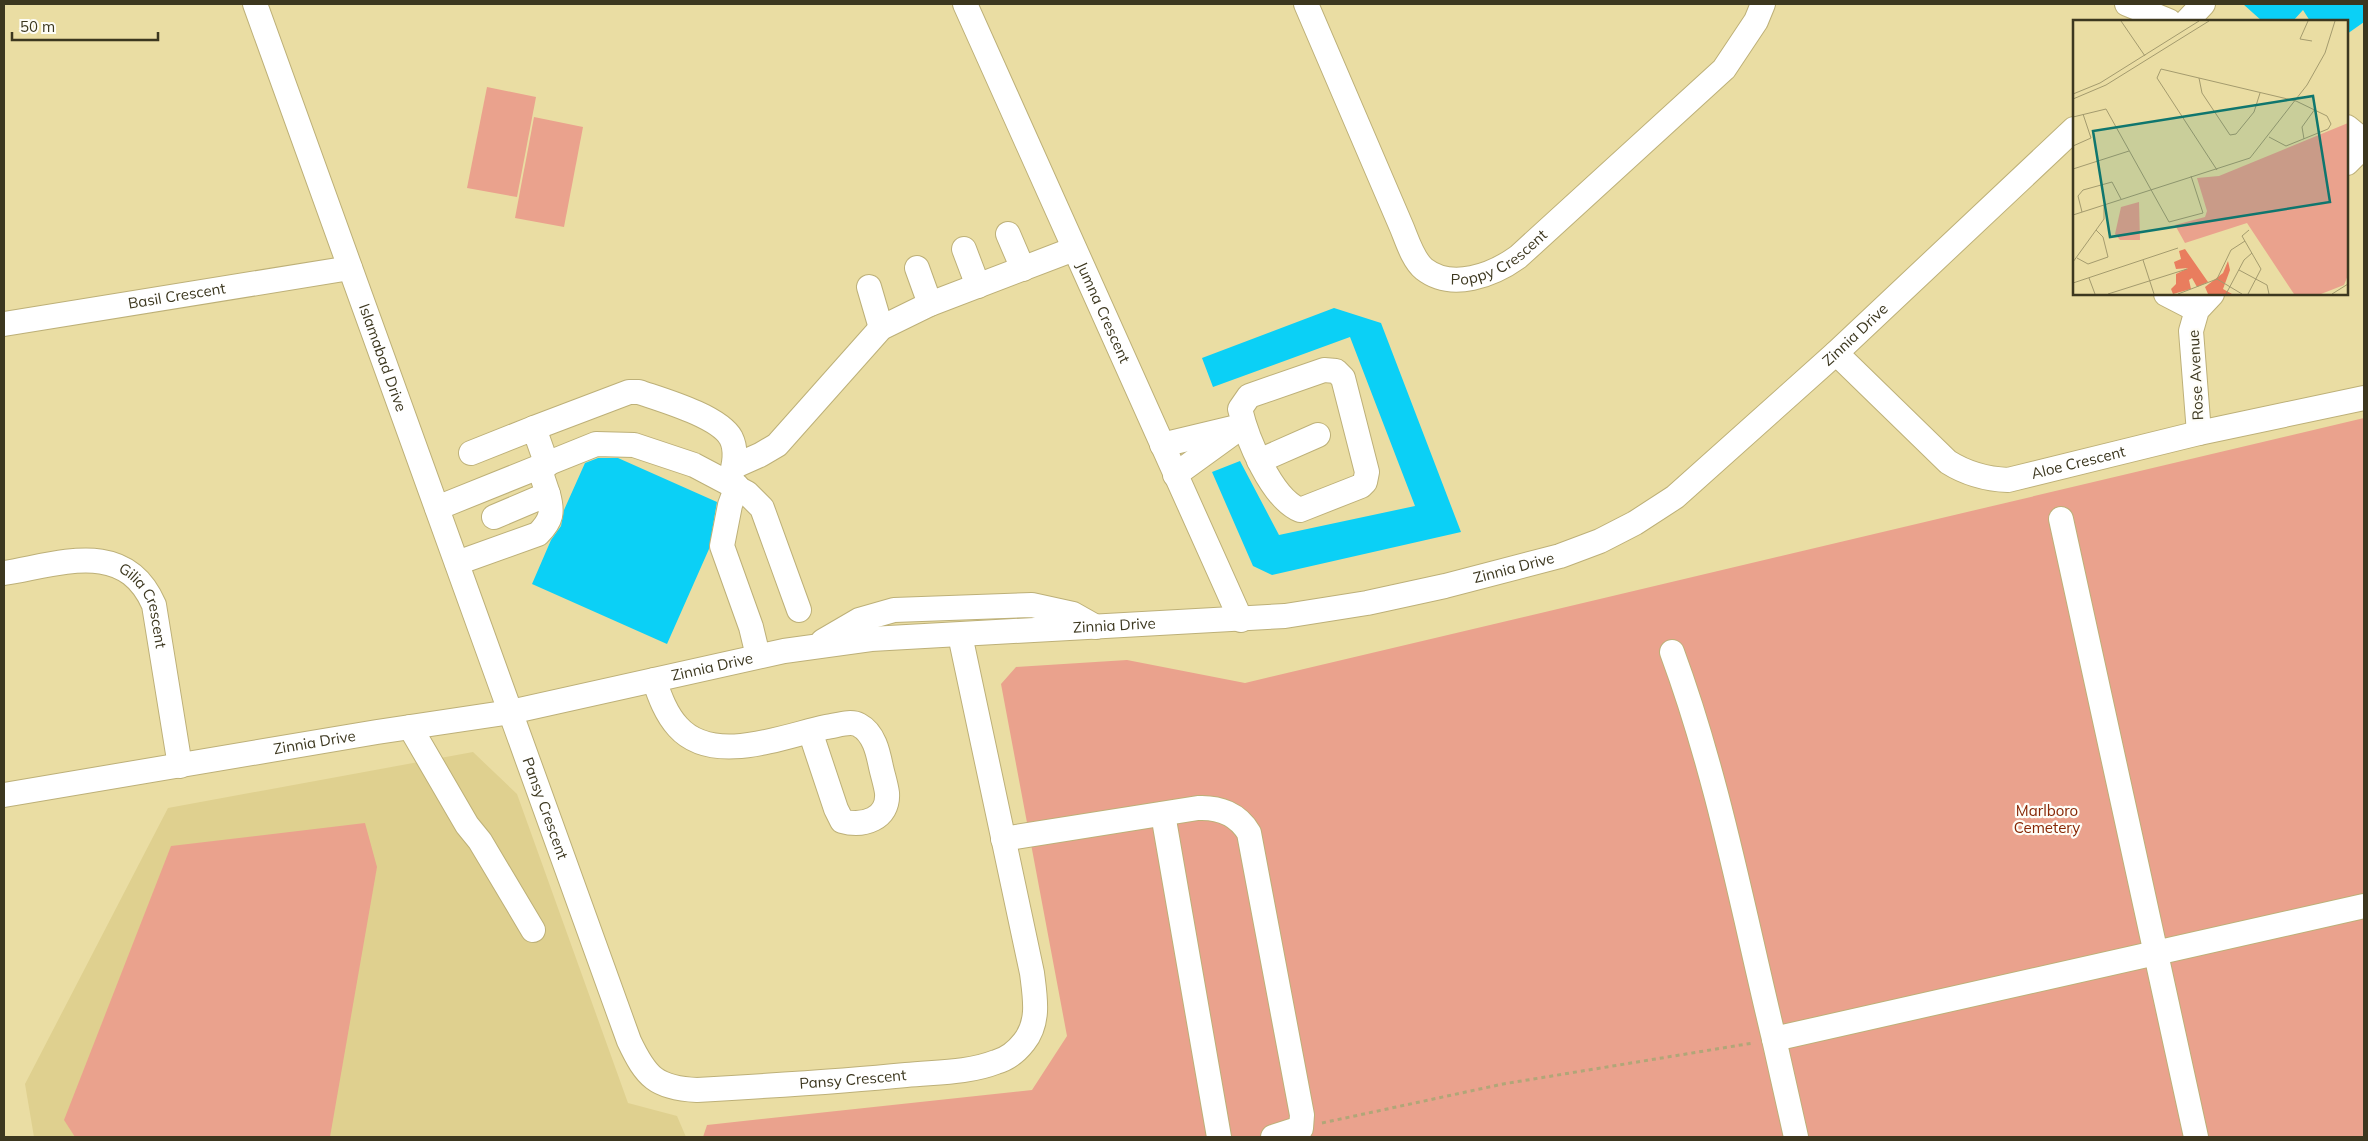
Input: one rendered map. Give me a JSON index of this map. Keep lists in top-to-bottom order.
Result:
{
  "streets": {
    "street": [
      "Poppy Crescent",
      "Basil Crescent",
      "Jumna Crescent",
      "Zinnia Drive",
      "Islamabad Drive",
      "Rose Avenue",
      "Aloe Crescent",
      "Gilia Crescent",
      "Pansy Crescent"
    ]
  },
  "crossings": [
    ["Basil Crescent", "Islamabad Drive"],
    ["Jumna Crescent", "Zinnia Drive"],
    ["Zinnia Drive", "Islamabad Drive"],
    ["Zinnia Drive", "Aloe Crescent"],
    ["Zinnia Drive", "Gilia Crescent"],
    ["Zinnia Drive", "Pansy Crescent"],
    ["Islamabad Drive", "Pansy Crescent"],
    ["Rose Avenue", "Aloe Crescent"]
  ],
  "parks": ["Marlboro Cemetery"],
  "scale_bar": "50 m"
}
